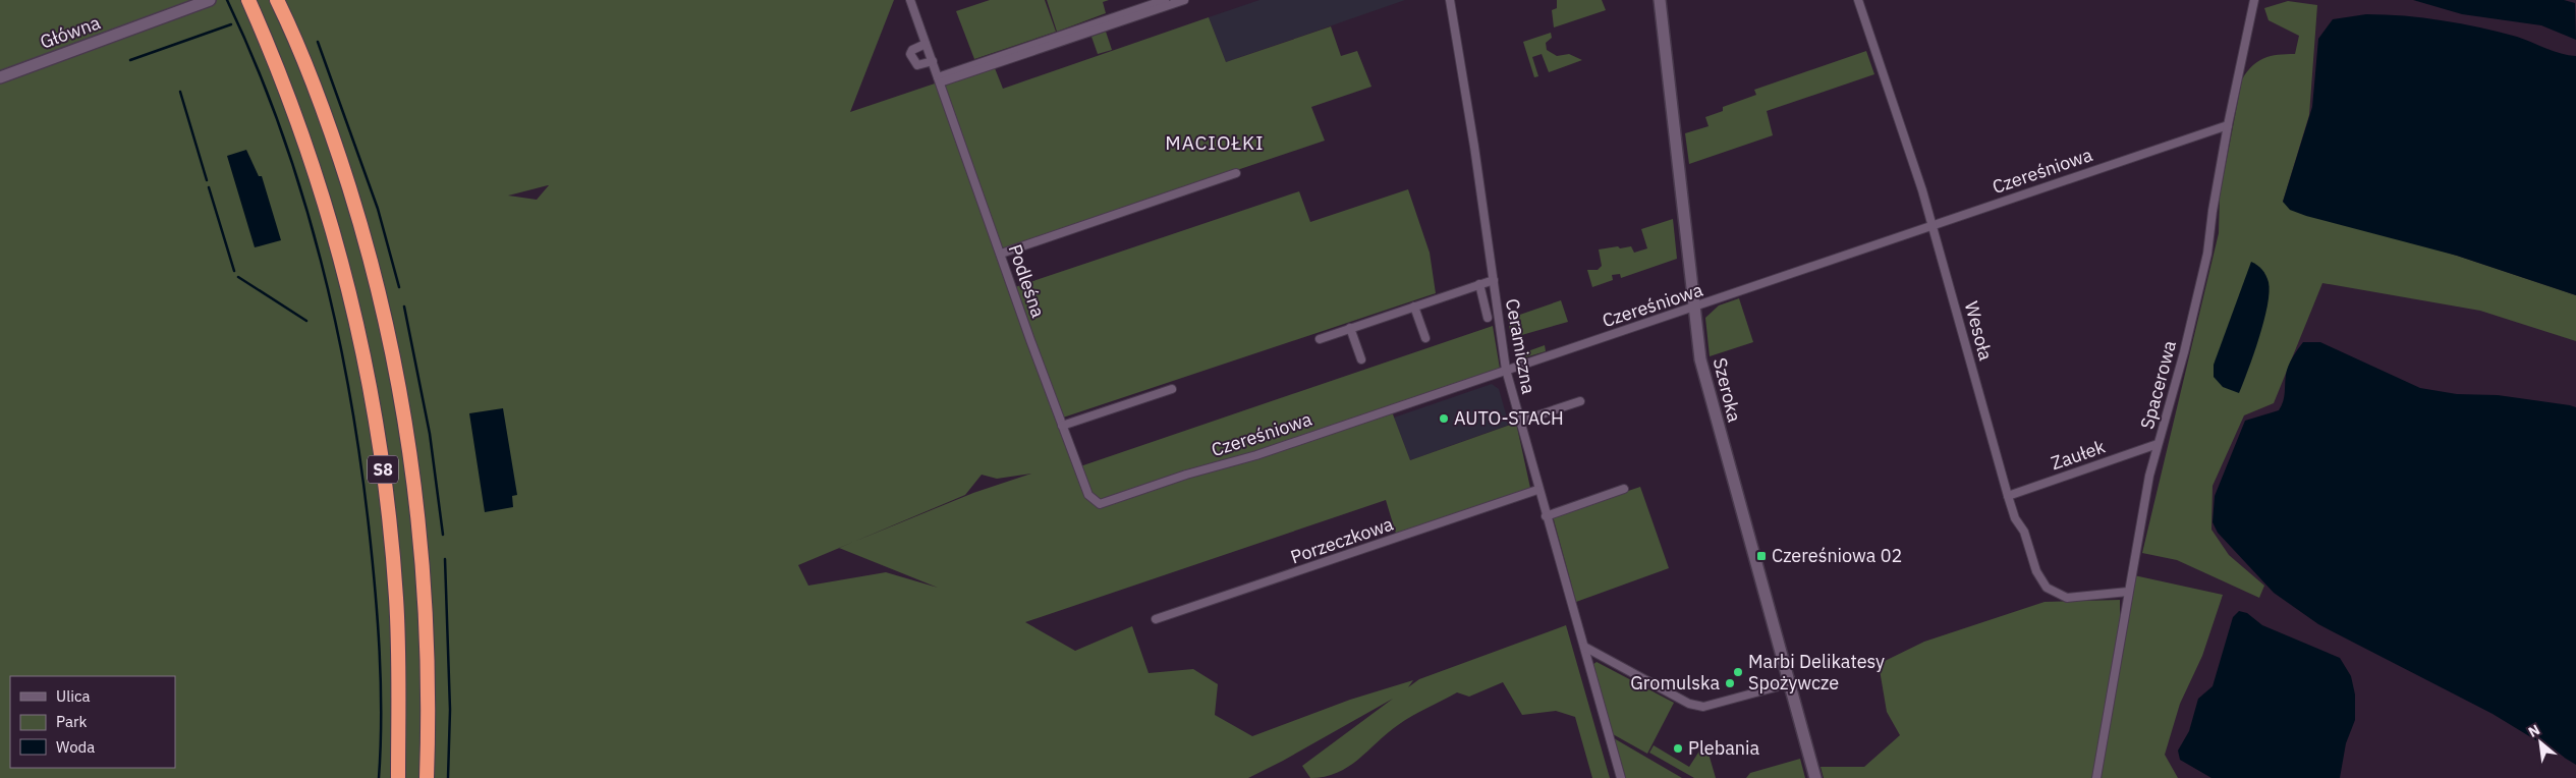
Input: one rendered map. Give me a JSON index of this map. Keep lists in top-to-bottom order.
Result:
{
  "streets": {
    "highway": ["S8"],
    "street": [
      "Główna",
      "Czereśniowa",
      "Podleśna",
      "Wesoła",
      "Ceramiczna",
      "Spacerowa",
      "Szeroka",
      "Zaułek",
      "Porzeczkowa"
    ]
  },
  "crossings": [
    ["Czereśniowa", "Podleśna"],
    ["Czereśniowa", "Wesoła"],
    ["Czereśniowa", "Ceramiczna"],
    ["Czereśniowa", "Spacerowa"],
    ["Czereśniowa", "Szeroka"],
    ["Wesoła", "Spacerowa"],
    ["Wesoła", "Zaułek"],
    ["Ceramiczna", "Porzeczkowa"],
    ["Spacerowa", "Zaułek"]
  ],
  "districts": ["MACIOŁKI"],
  "places": {
    "other": [
      "AUTO-STACH",
      "Marbi Delikatesy Spożywcze",
      "Gromulska",
      "Plebania"
    ],
    "transit": ["Czereśniowa 02"]
  },
  "legend": ["Ulica", "Park", "Woda"],
  "north": "top left"
}
